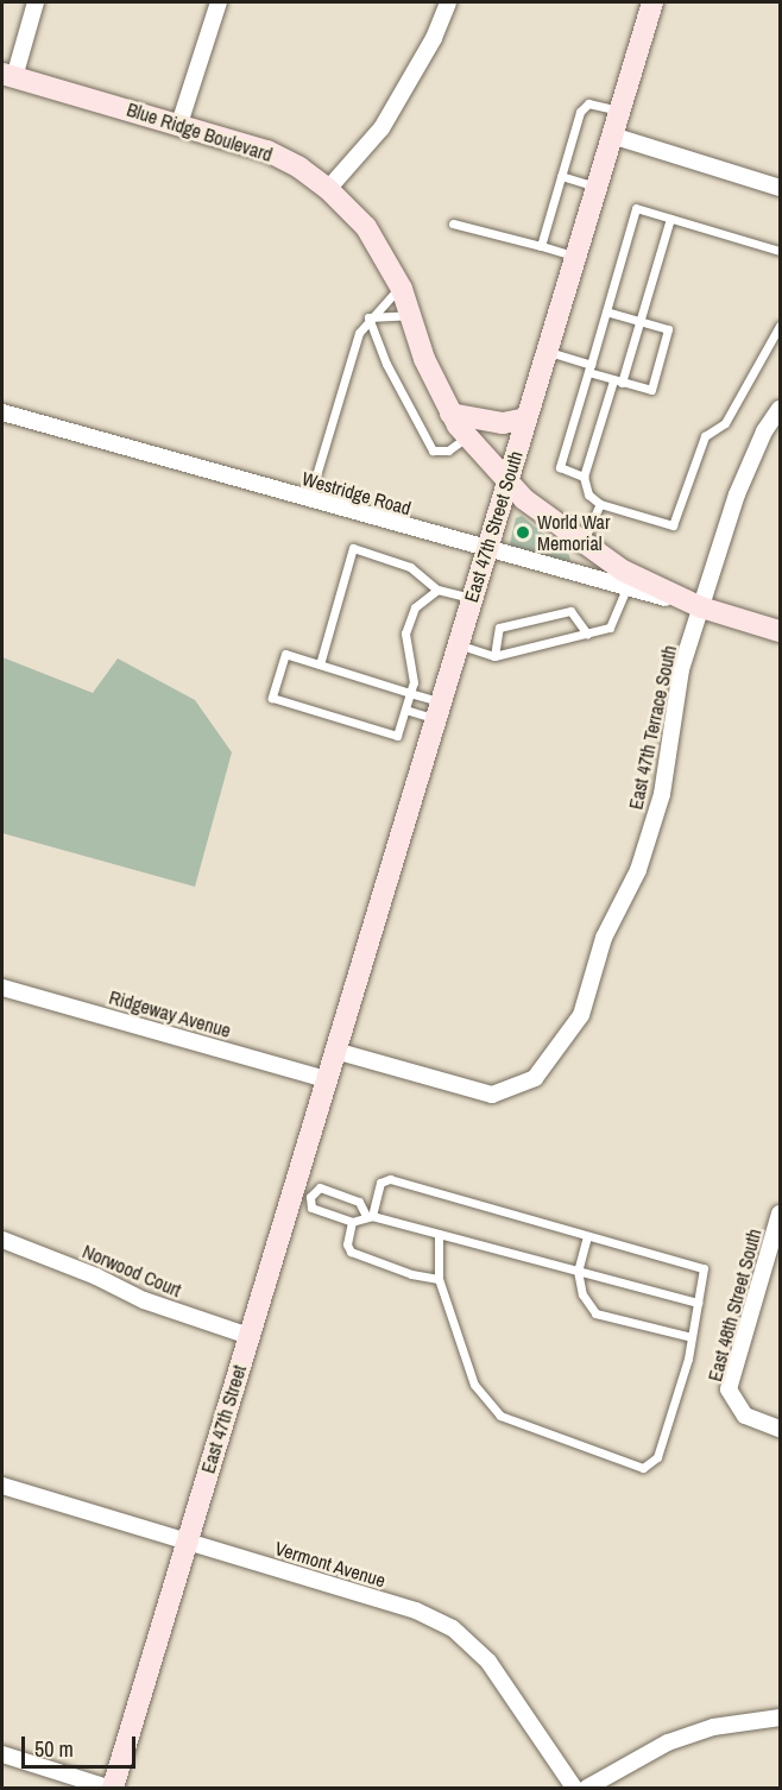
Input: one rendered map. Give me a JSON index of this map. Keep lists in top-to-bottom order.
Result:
{
  "streets": {
    "main road": ["Blue Ridge Boulevard", "East 47th Street South", "East 47th Street"],
    "street": [
      "Westridge Road",
      "East 47th Terrace South",
      "Ridgeway Avenue",
      "Norwood Court",
      "East 48th Street South",
      "Vermont Avenue"
    ]
  },
  "crossings": [
    ["Blue Ridge Boulevard", "Westridge Road"],
    ["Blue Ridge Boulevard", "East 47th Street South"],
    ["Blue Ridge Boulevard", "East 47th Terrace South"],
    ["Westridge Road", "East 47th Street South"],
    ["Westridge Road", "East 47th Terrace South"],
    ["East 47th Street South", "East 47th Terrace South"],
    ["East 47th Street South", "East 47th Street"],
    ["East 47th Terrace South", "East 47th Street"],
    ["Ridgeway Avenue", "East 47th Street"],
    ["Norwood Court", "East 47th Street"],
    ["East 47th Street", "Vermont Avenue"]
  ],
  "places": ["World War Memorial"],
  "scale_bar": "50 m"
}
